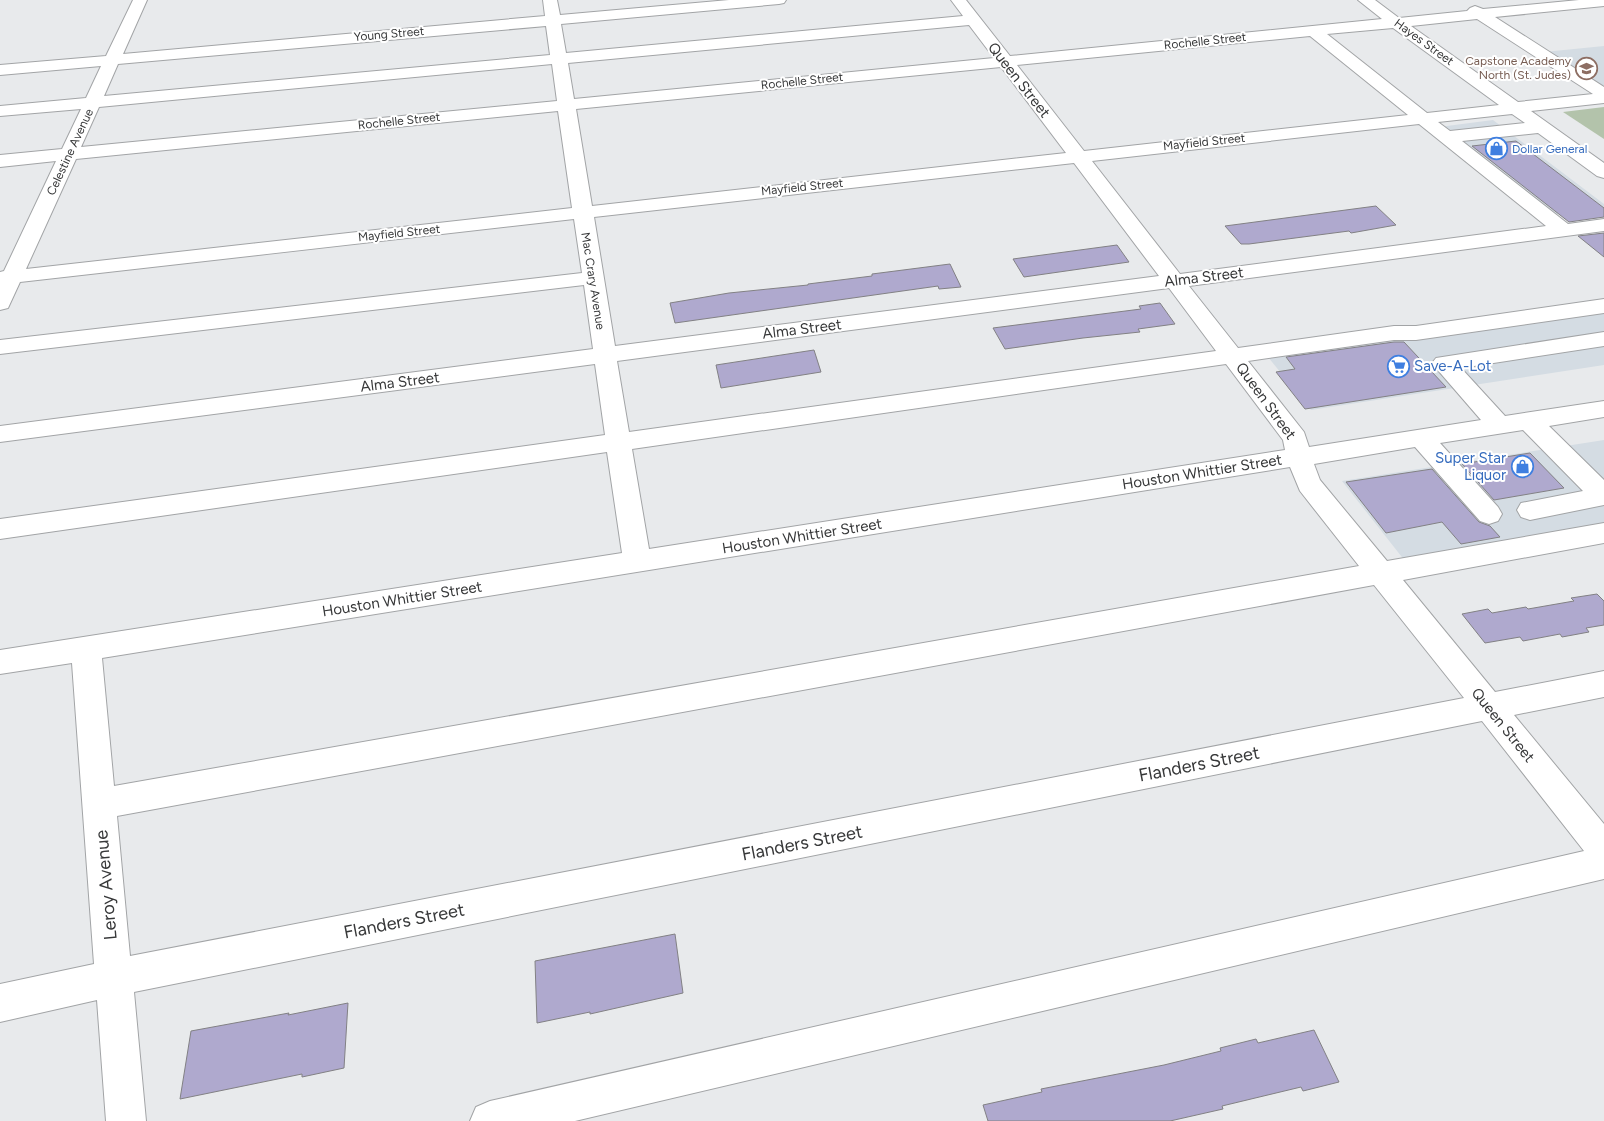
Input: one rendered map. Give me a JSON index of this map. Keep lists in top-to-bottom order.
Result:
{
  "streets": {
    "street": [
      "Young Street",
      "Rochelle Street",
      "Hayes Street",
      "Queen Street",
      "Mayfield Street",
      "Celestine Avenue",
      "Alma Street",
      "Mac Crary Avenue",
      "Houston Whittier Street",
      "Flanders Street",
      "Leroy Avenue"
    ]
  },
  "crossings": [
    ["Young Street", "Celestine Avenue"],
    ["Young Street", "Mac Crary Avenue"],
    ["Rochelle Street", "Hayes Street"],
    ["Rochelle Street", "Queen Street"],
    ["Rochelle Street", "Celestine Avenue"],
    ["Rochelle Street", "Mac Crary Avenue"],
    ["Hayes Street", "Mayfield Street"],
    ["Queen Street", "Mayfield Street"],
    ["Queen Street", "Alma Street"],
    ["Queen Street", "Houston Whittier Street"],
    ["Queen Street", "Flanders Street"],
    ["Mayfield Street", "Celestine Avenue"],
    ["Mayfield Street", "Mac Crary Avenue"],
    ["Alma Street", "Mac Crary Avenue"],
    ["Mac Crary Avenue", "Houston Whittier Street"],
    ["Houston Whittier Street", "Leroy Avenue"],
    ["Flanders Street", "Leroy Avenue"]
  ],
  "places": {
    "school or university": ["Capstone Academy North (St. Judes)"],
    "shop": ["Dollar General", "Super Star Liquor"],
    "supermarket": ["Save-A-Lot"]
  }
}
